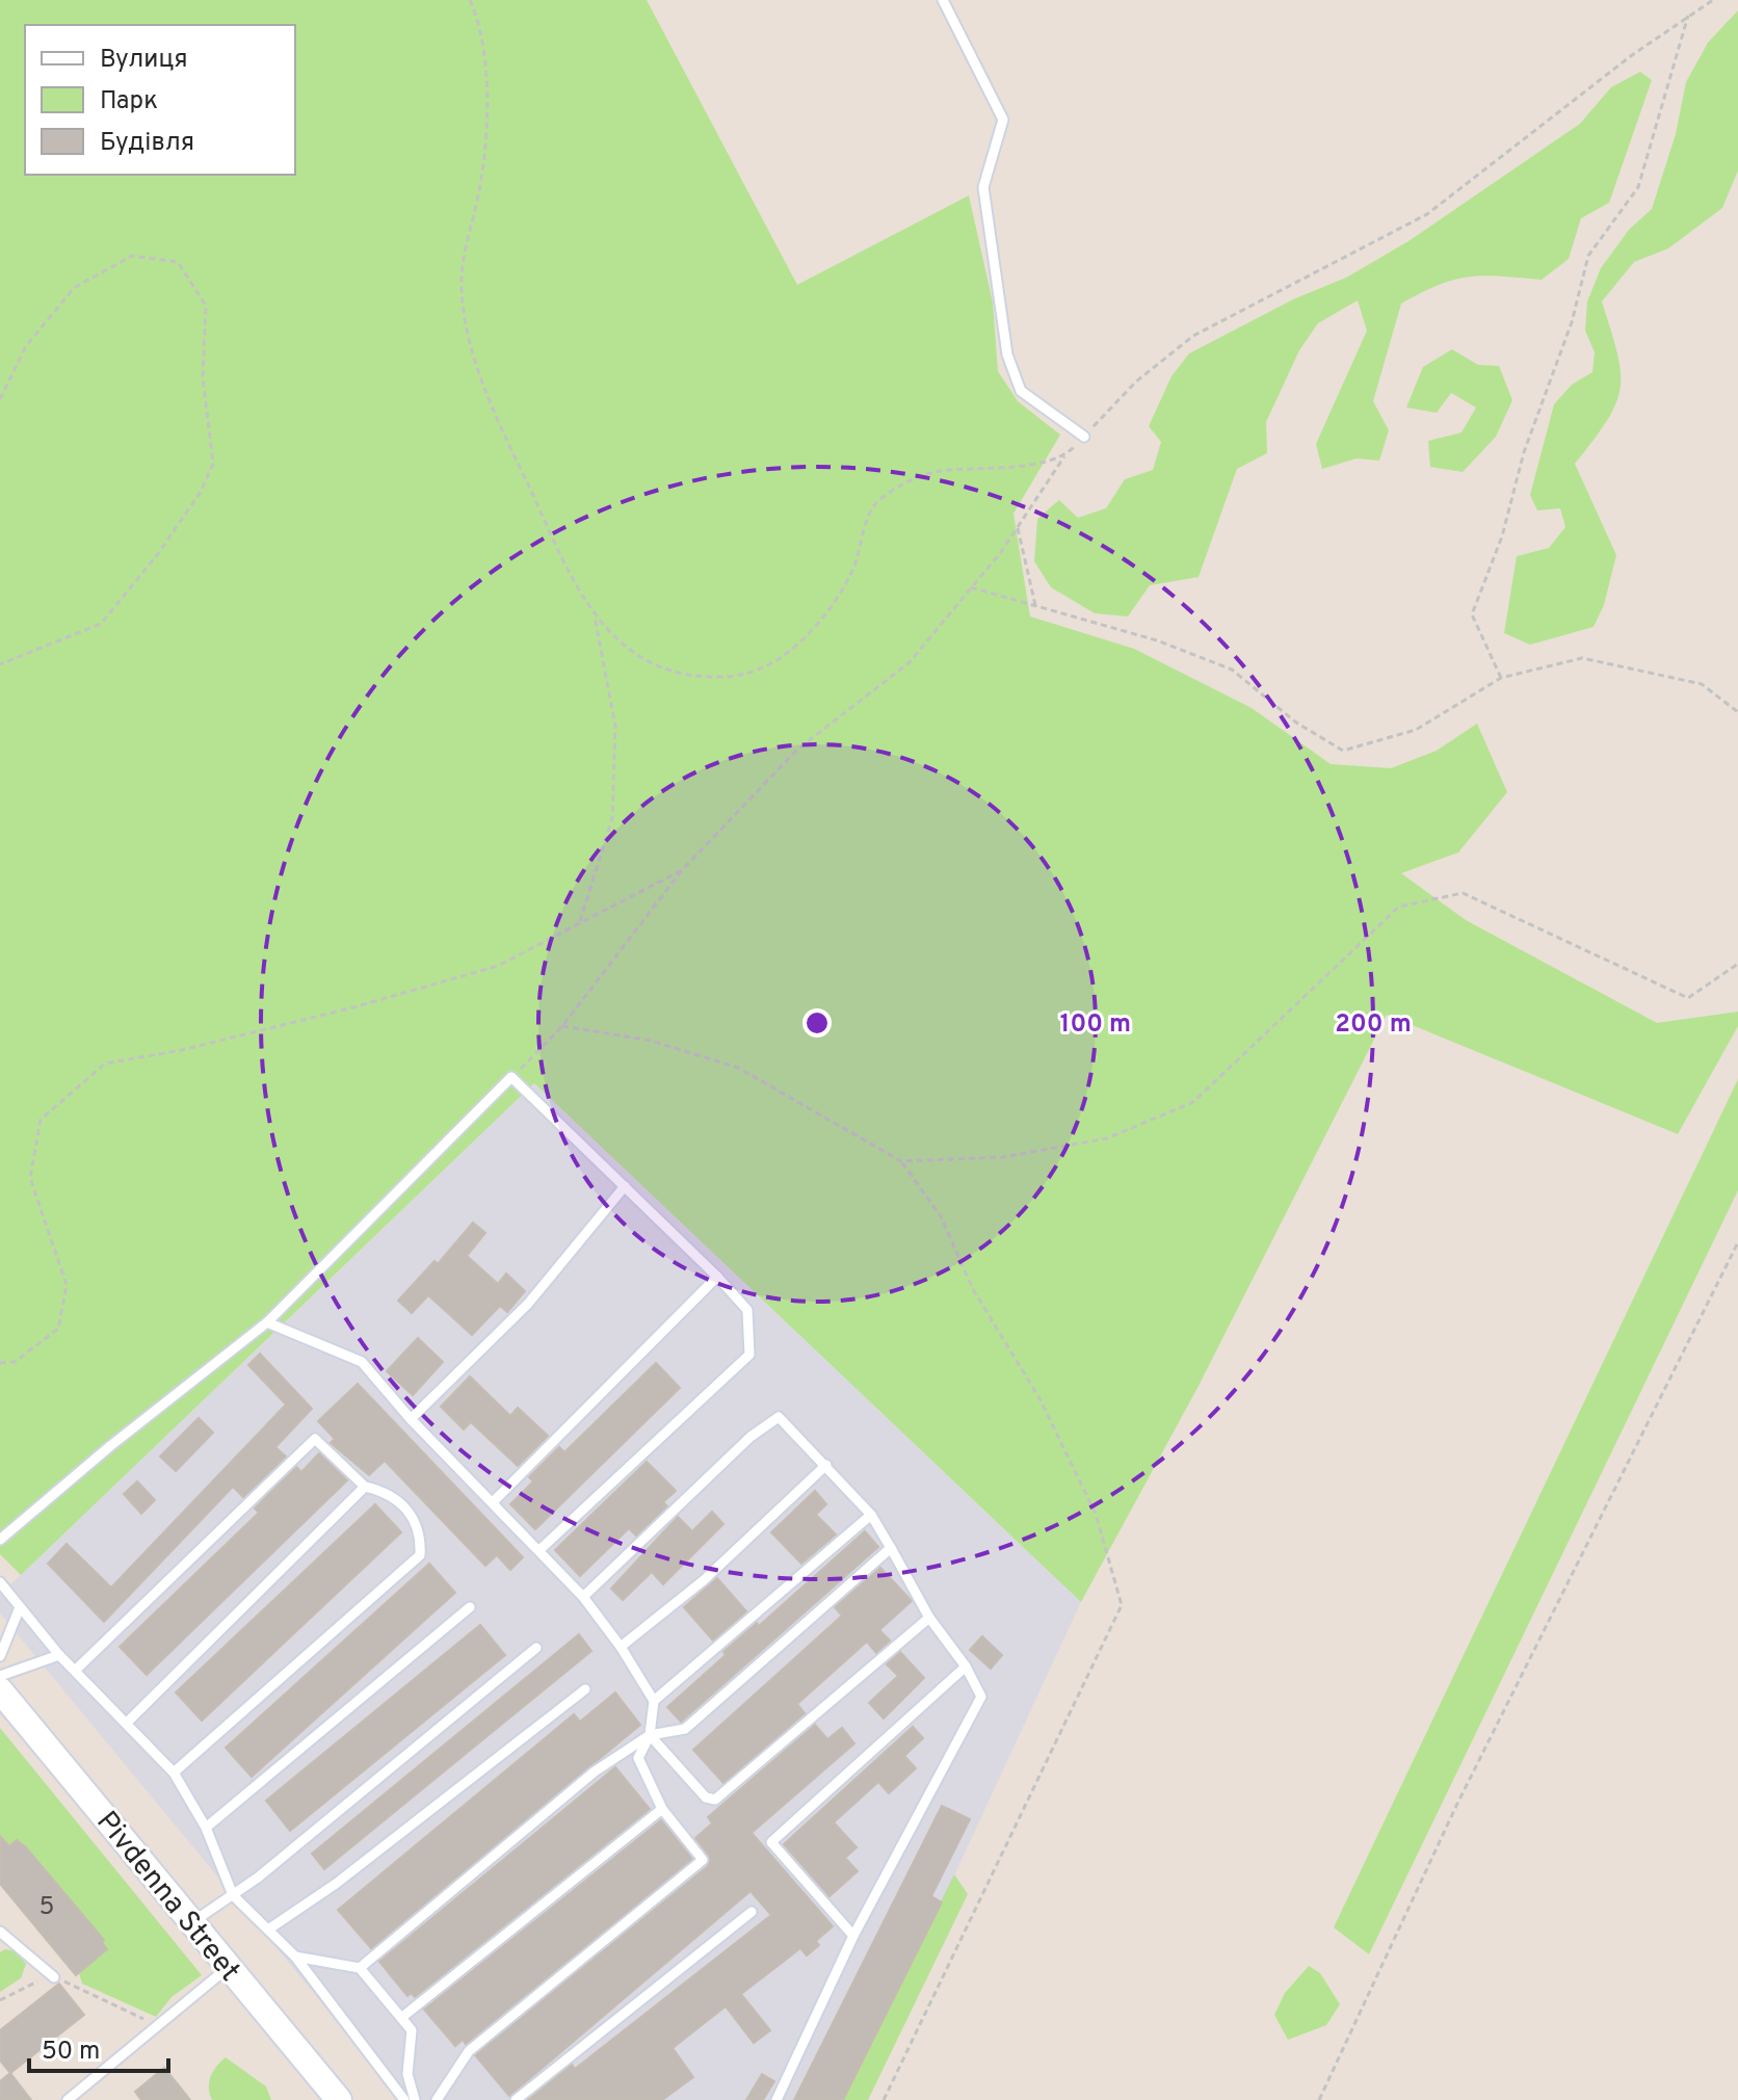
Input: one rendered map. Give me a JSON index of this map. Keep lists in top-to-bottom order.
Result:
{
  "streets": {
    "street": ["Pivdenna Street"]
  },
  "house_numbers": ["5"],
  "legend": ["Вулиця", "Парк", "Будівля"],
  "scale_bar": "50 m",
  "rings": ["100 m", "200 m"]
}
